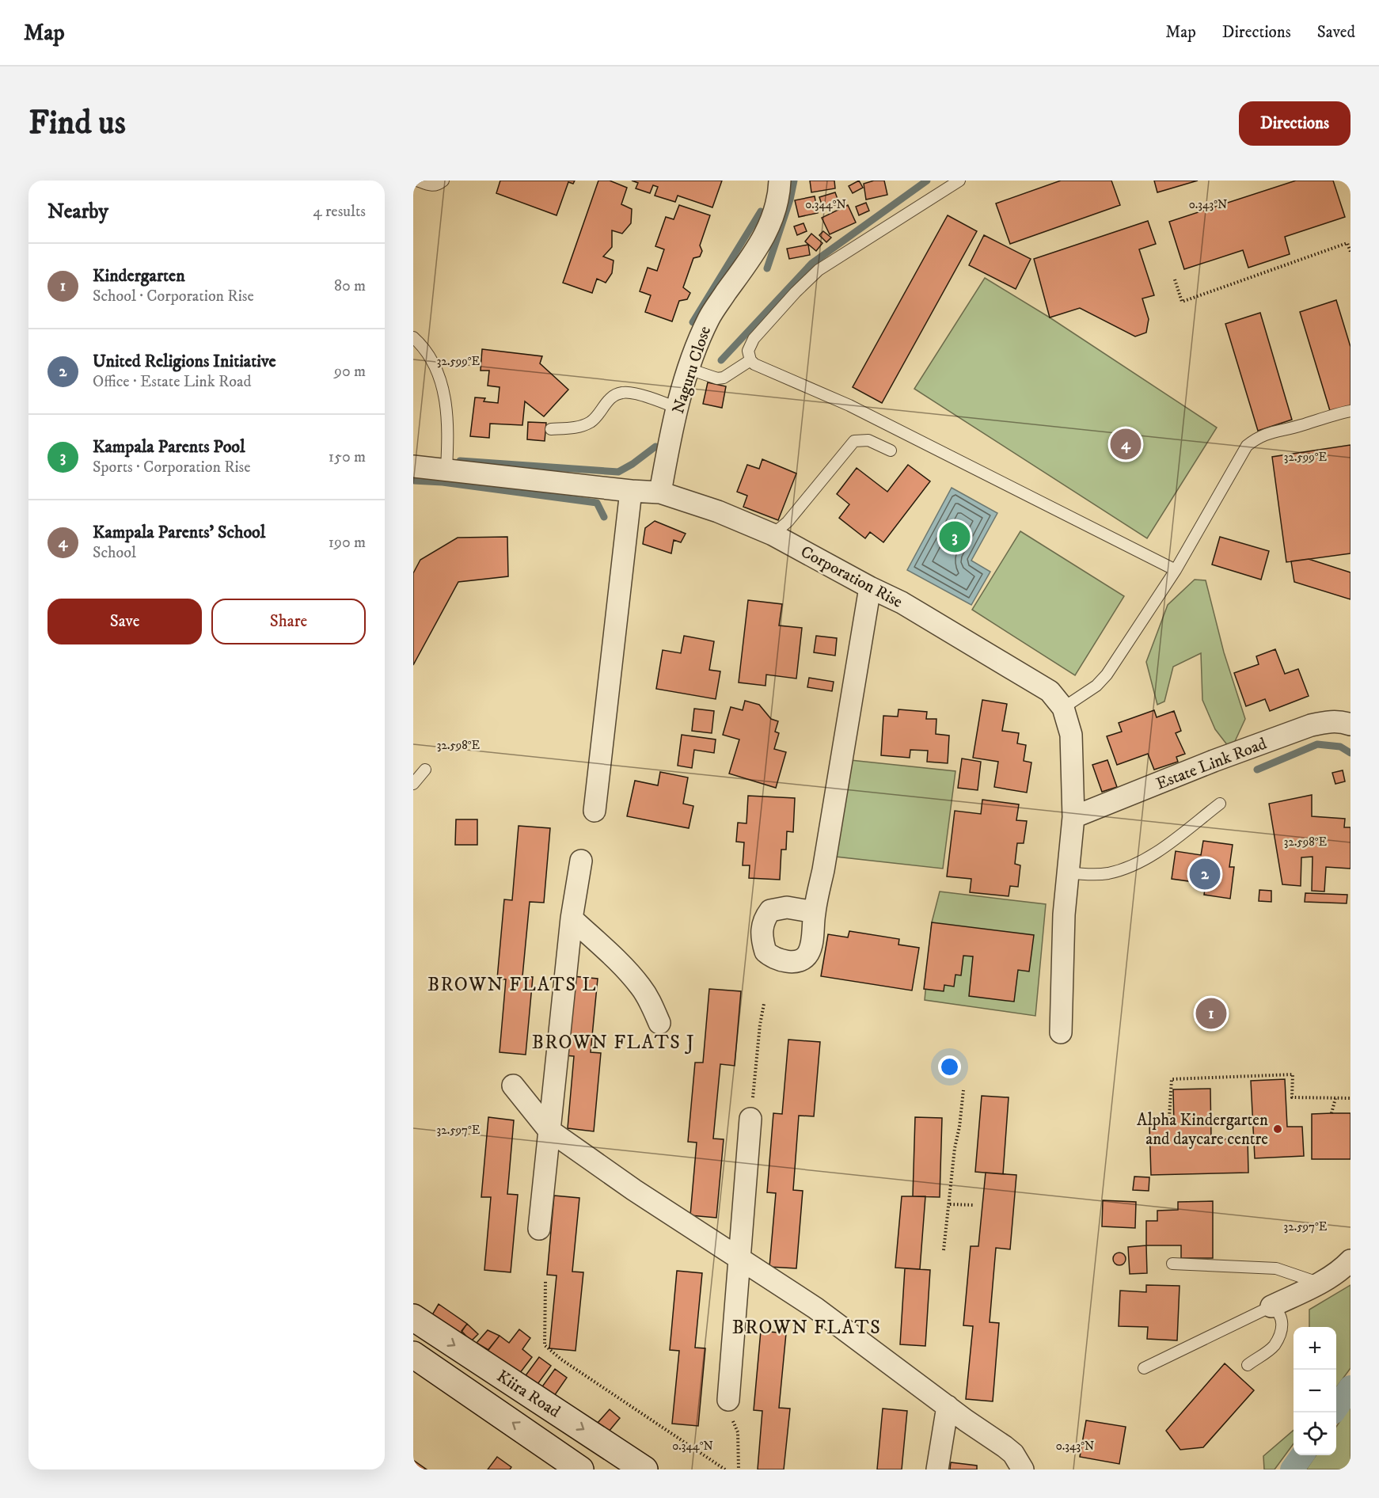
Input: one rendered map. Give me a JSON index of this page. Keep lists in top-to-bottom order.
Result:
{
  "streets": {
    "main road": ["Kiira Road"],
    "street": ["Naguru Close", "Corporation Rise", "Estate Link Road"]
  },
  "crossings": [
    ["Naguru Close", "Corporation Rise"],
    ["Corporation Rise", "Estate Link Road"]
  ],
  "districts": ["BROWN FLATS L", "BROWN FLATS J", "BROWN FLATS"],
  "places": ["Alpha Kindergarten and daycare centre"],
  "page": {
    "header": "Map",
    "nav": ["Map", "Directions", "Saved"],
    "buttons": [
      "Directions",
      ["Save", "Share"]
    ],
    "title": "Find us",
    "heading": ["Nearby", "4 results"],
    "list": [
      {
        "mark": "1",
        "name": "Kindergarten",
        "note": "School · Corporation Rise",
        "value": "80 m"
      },
      {
        "mark": "2",
        "name": "United Religions Initiative",
        "note": "Office · Estate Link Road",
        "value": "90 m"
      },
      {
        "mark": "3",
        "name": "Kampala Parents Pool",
        "note": "Sports · Corporation Rise",
        "value": "150 m"
      },
      {
        "mark": "4",
        "name": "Kampala Parents' School",
        "note": "School",
        "value": "190 m"
      }
    ],
    "pins": [
      "4",
      "3",
      "2",
      "1"
    ],
    "map_buttons": ["+", "−"]
  },
  "coordinates": [
    "0.344°N",
    "0.343°N",
    "32.599°E",
    "32.598°E",
    "32.597°E"
  ]
}
